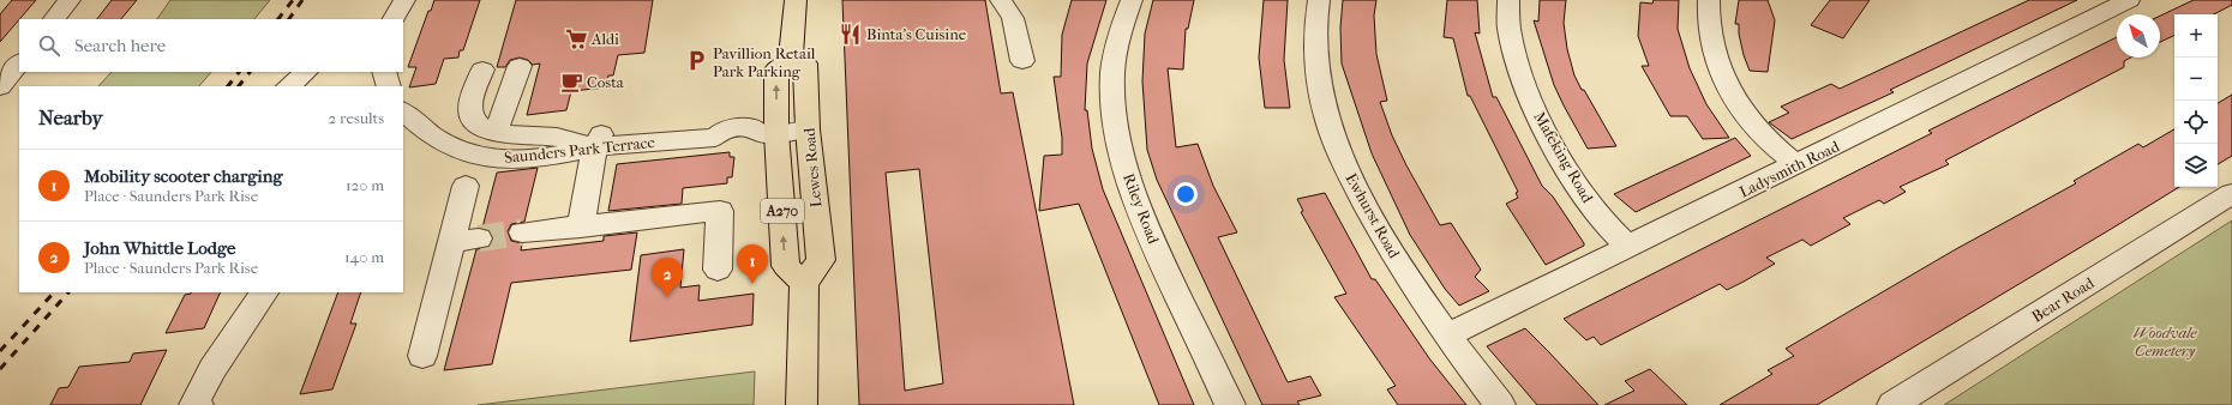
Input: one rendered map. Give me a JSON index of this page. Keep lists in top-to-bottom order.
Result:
{
  "streets": {
    "main road": ["Lewes Road", "A270"],
    "street": [
      "Saunders Park Terrace",
      "Mafeking Road",
      "Ladysmith Road",
      "Riley Road",
      "Ewhurst Road",
      "Bear Road"
    ]
  },
  "crossings": [
    ["Saunders Park Terrace", "Lewes Road"],
    ["Mafeking Road", "Ladysmith Road"],
    ["Ladysmith Road", "Ewhurst Road"]
  ],
  "parks": ["Woodvale Cemetery"],
  "places": {
    "restaurant": ["Binta's Cuisine"],
    "supermarket": ["Aldi"],
    "parking": ["Pavillion Retail Park Parking"],
    "cafe": ["Costa"]
  },
  "north": "top left",
  "page": {
    "map_buttons": ["+", "−"],
    "search": "Search here",
    "heading": ["Nearby", "2 results"],
    "list": [
      {
        "mark": "1",
        "name": "Mobility scooter charging",
        "note": "Place · Saunders Park Rise",
        "value": "120 m"
      },
      {
        "mark": "2",
        "name": "John Whittle Lodge",
        "note": "Place · Saunders Park Rise",
        "value": "140 m"
      }
    ],
    "pins": ["1", "2"]
  }
}
